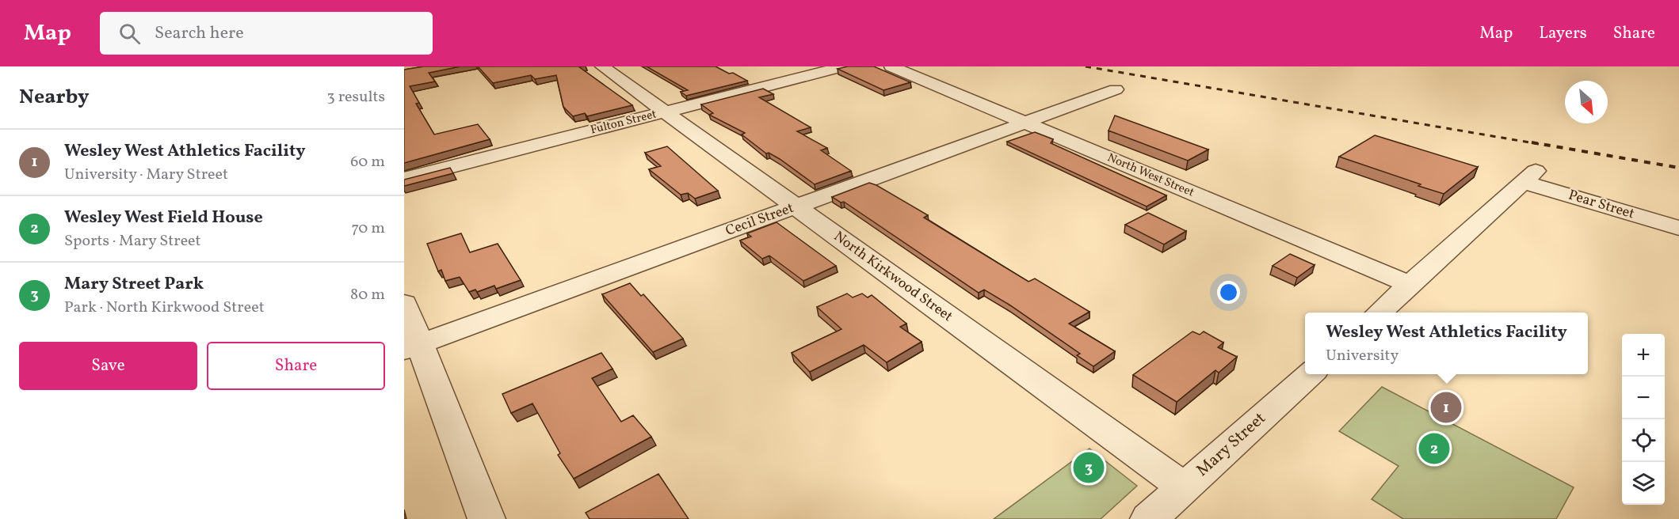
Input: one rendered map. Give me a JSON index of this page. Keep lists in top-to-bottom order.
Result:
{
  "streets": {
    "street": [
      "Fulton Street",
      "North West Street",
      "Pear Street",
      "Cecil Street",
      "North Kirkwood Street",
      "Mary Street"
    ]
  },
  "crossings": [
    ["Fulton Street", "North Kirkwood Street"],
    ["North West Street", "Pear Street"],
    ["North West Street", "Cecil Street"],
    ["Cecil Street", "North Kirkwood Street"],
    ["North Kirkwood Street", "Mary Street"]
  ],
  "north": "bottom right",
  "page": {
    "header": "Map",
    "search": "Search here",
    "nav": ["Map", "Layers", "Share"],
    "heading": ["Nearby", "3 results"],
    "list": [
      {
        "mark": "1",
        "name": "Wesley West Athletics Facility",
        "note": "University · Mary Street",
        "value": "60 m"
      },
      {
        "mark": "2",
        "name": "Wesley West Field House",
        "note": "Sports · Mary Street",
        "value": "70 m"
      },
      {
        "mark": "3",
        "name": "Mary Street Park",
        "note": "Park · North Kirkwood Street",
        "value": "80 m"
      }
    ],
    "popup": ["Wesley West Athletics Facility", "University"],
    "buttons": ["Save", "Share"],
    "map_buttons": ["+", "−"],
    "pins": ["1", "2", "3"]
  }
}
